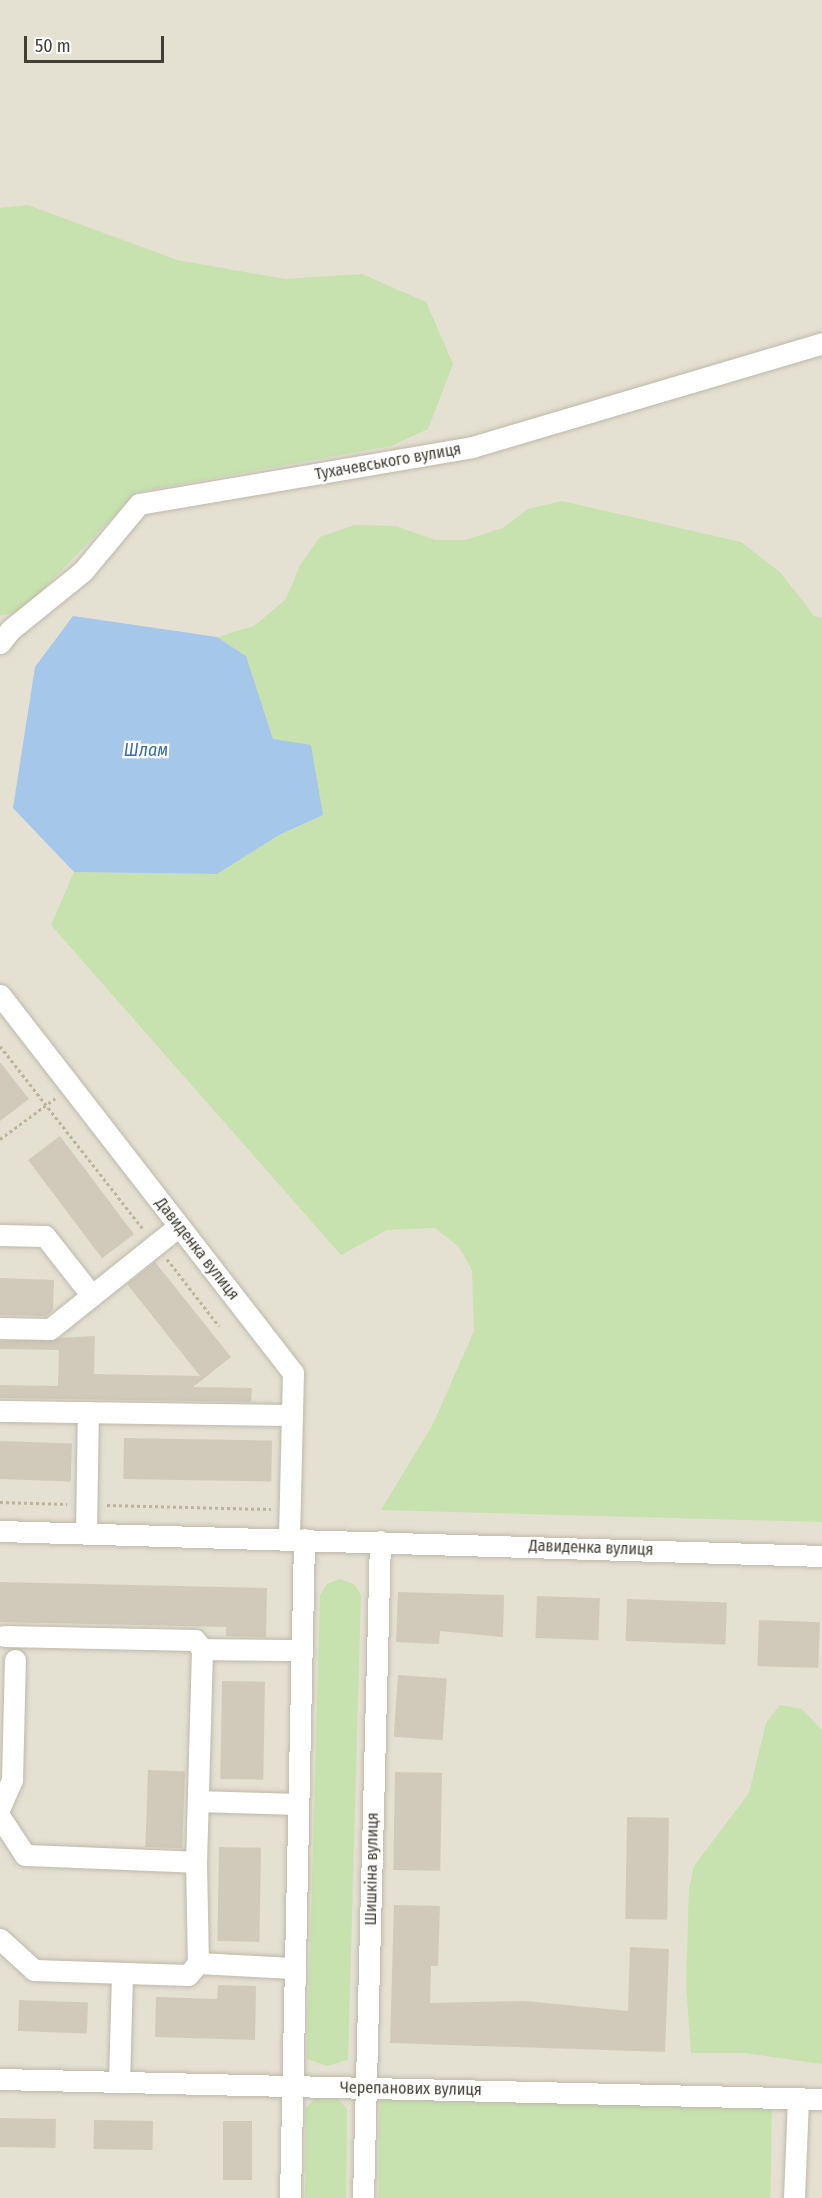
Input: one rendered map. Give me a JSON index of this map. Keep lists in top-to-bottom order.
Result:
{
  "streets": {
    "street": [
      "Тухачевського вулиця",
      "Давиденка вулиця",
      "Шишкiна вулиця",
      "Черепанових вулиця"
    ]
  },
  "crossings": [
    ["Давиденка вулиця", "Шишкiна вулиця"],
    ["Шишкiна вулиця", "Черепанових вулиця"]
  ],
  "water": ["Шлам"],
  "scale_bar": "50 m"
}
